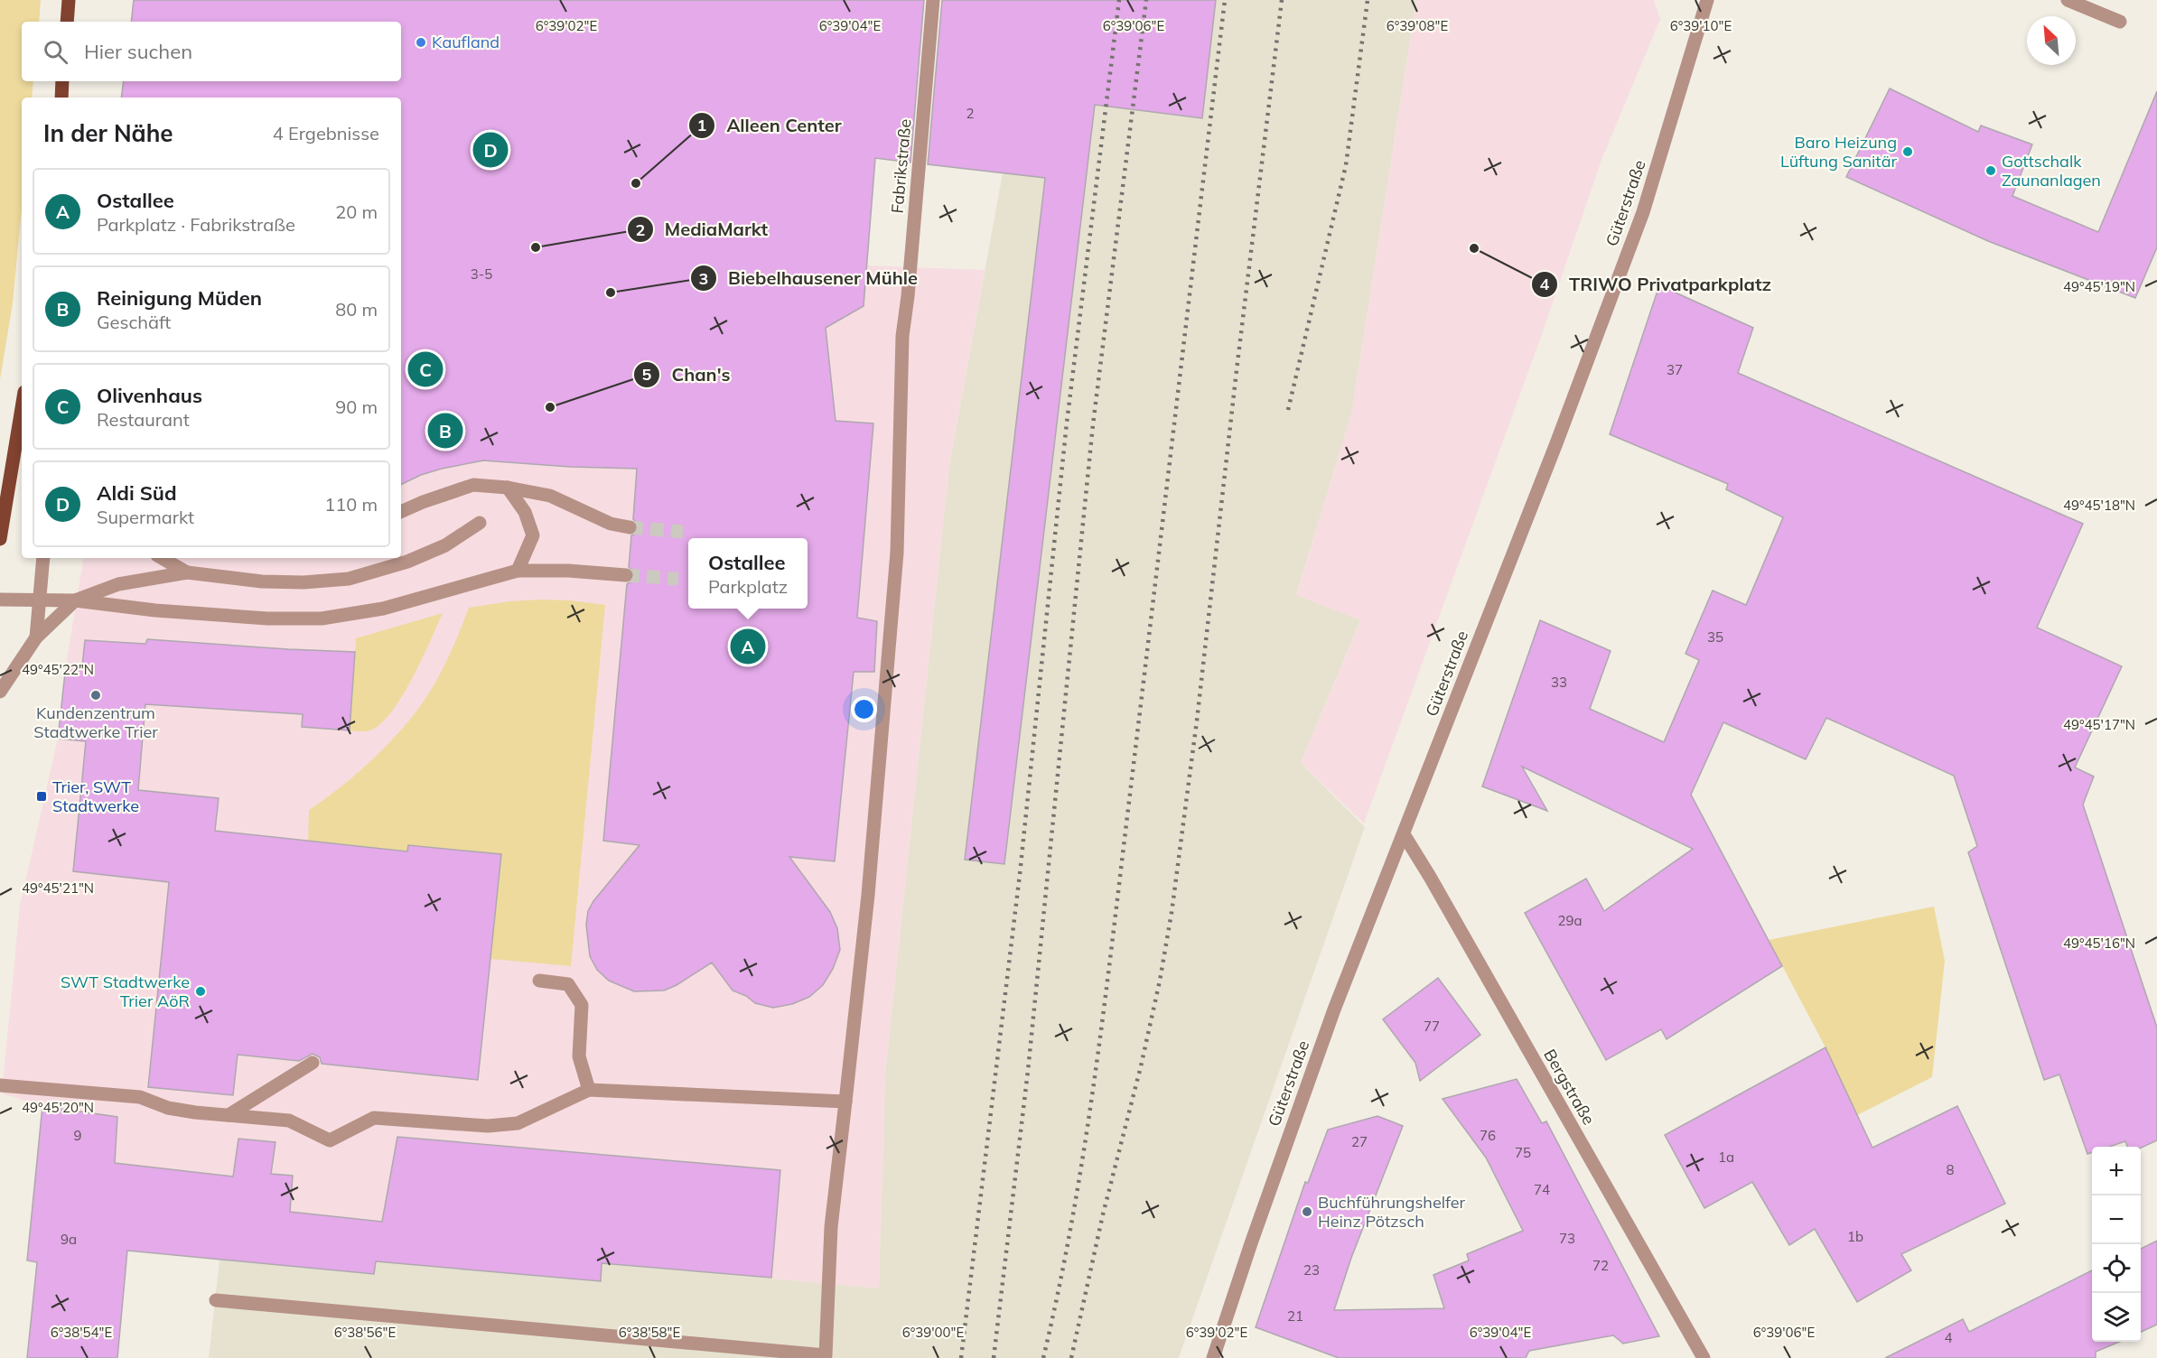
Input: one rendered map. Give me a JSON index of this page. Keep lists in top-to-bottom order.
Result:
{
  "streets": {
    "street": ["Fabrikstraße", "Güterstraße", "Bergstraße"]
  },
  "crossings": [
    ["Güterstraße", "Bergstraße"]
  ],
  "places": {
    "other": [
      "Kaufland",
      "Baro Heizung Lüftung Sanitär",
      "Gottschalk Zaunanlagen",
      "Alleen Center",
      "MediaMarkt",
      "TRIWO Privatparkplatz",
      "Biebelhausener Mühle",
      "Chan's",
      "Kundenzentrum Stadtwerke Trier",
      "SWT Stadtwerke Trier AöR",
      "Buchführungshelfer Heinz Pötzsch"
    ],
    "transit": ["Trier, SWT Stadtwerke"]
  },
  "house_numbers": [
    "2",
    "3-5",
    "37",
    "35",
    "33",
    "29a",
    "77",
    "9",
    "76",
    "27",
    "75",
    "1a",
    "8",
    "74",
    "1b",
    "73",
    "9a",
    "72",
    "23",
    "21",
    "4"
  ],
  "north": "top left",
  "page": {
    "search": "Hier suchen",
    "heading": ["In der Nähe", "4 Ergebnisse"],
    "pins": [
      "D",
      "C",
      "B",
      "A"
    ],
    "list": [
      {
        "mark": "A",
        "name": "Ostallee",
        "note": "Parkplatz · Fabrikstraße",
        "value": "20 m"
      },
      {
        "mark": "B",
        "name": "Reinigung Müden",
        "note": "Geschäft",
        "value": "80 m"
      },
      {
        "mark": "C",
        "name": "Olivenhaus",
        "note": "Restaurant",
        "value": "90 m"
      },
      {
        "mark": "D",
        "name": "Aldi Süd",
        "note": "Supermarkt",
        "value": "110 m"
      }
    ],
    "popup": ["Ostallee", "Parkplatz"],
    "map_buttons": ["+", "−"]
  },
  "coordinates": [
    "6°39'02\"E",
    "6°39'04\"E",
    "6°39'06\"E",
    "6°39'08\"E",
    "6°39'10\"E",
    "49°45'19\"N",
    "49°45'18\"N",
    "49°45'22\"N",
    "49°45'17\"N",
    "49°45'21\"N",
    "49°45'16\"N",
    "49°45'20\"N",
    "6°38'54\"E",
    "6°38'56\"E",
    "6°38'58\"E",
    "6°39'00\"E"
  ]
}
